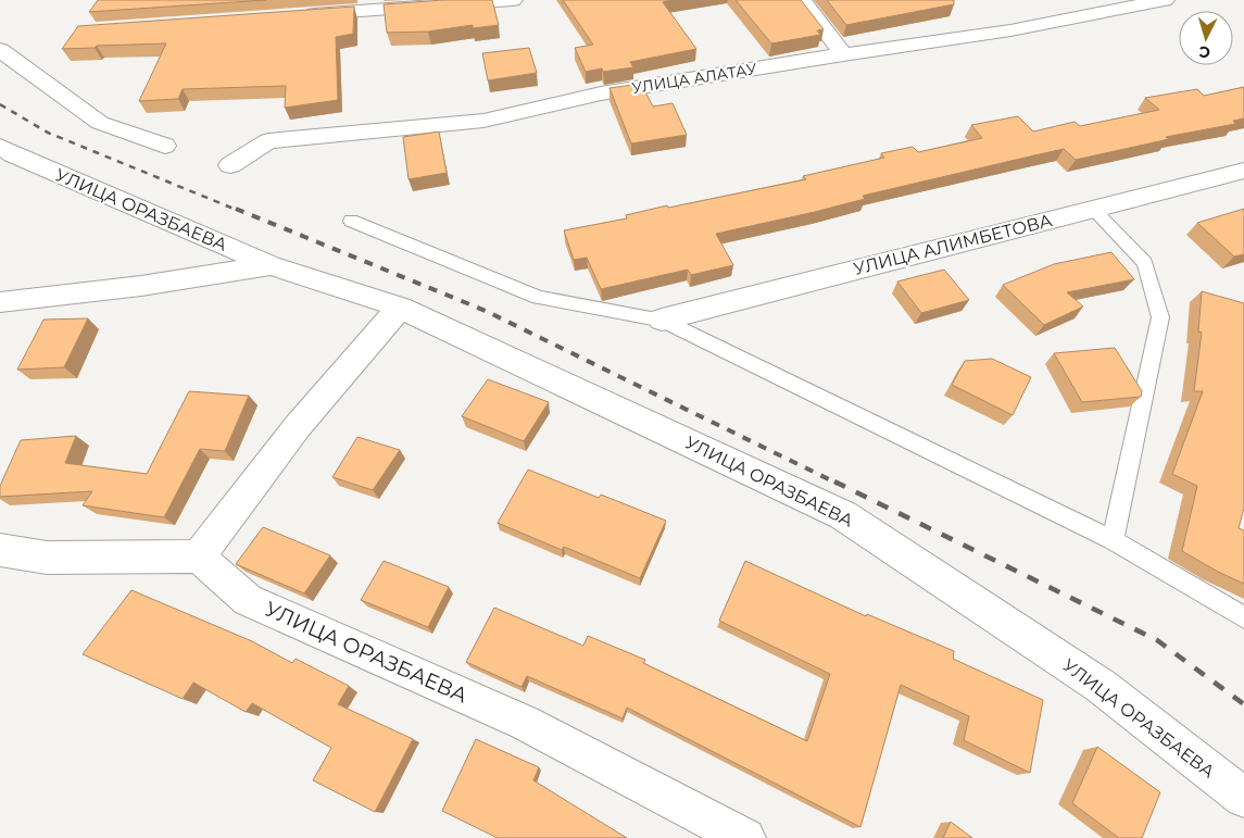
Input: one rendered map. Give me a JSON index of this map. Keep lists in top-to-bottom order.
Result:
{
  "streets": {
    "street": ["УЛИЦА АЛАТАУ", "УЛИЦА ОРАЗБАЕВА", "УЛИЦА АЛИМБЕТОВА"]
  },
  "north": "bottom"
}
